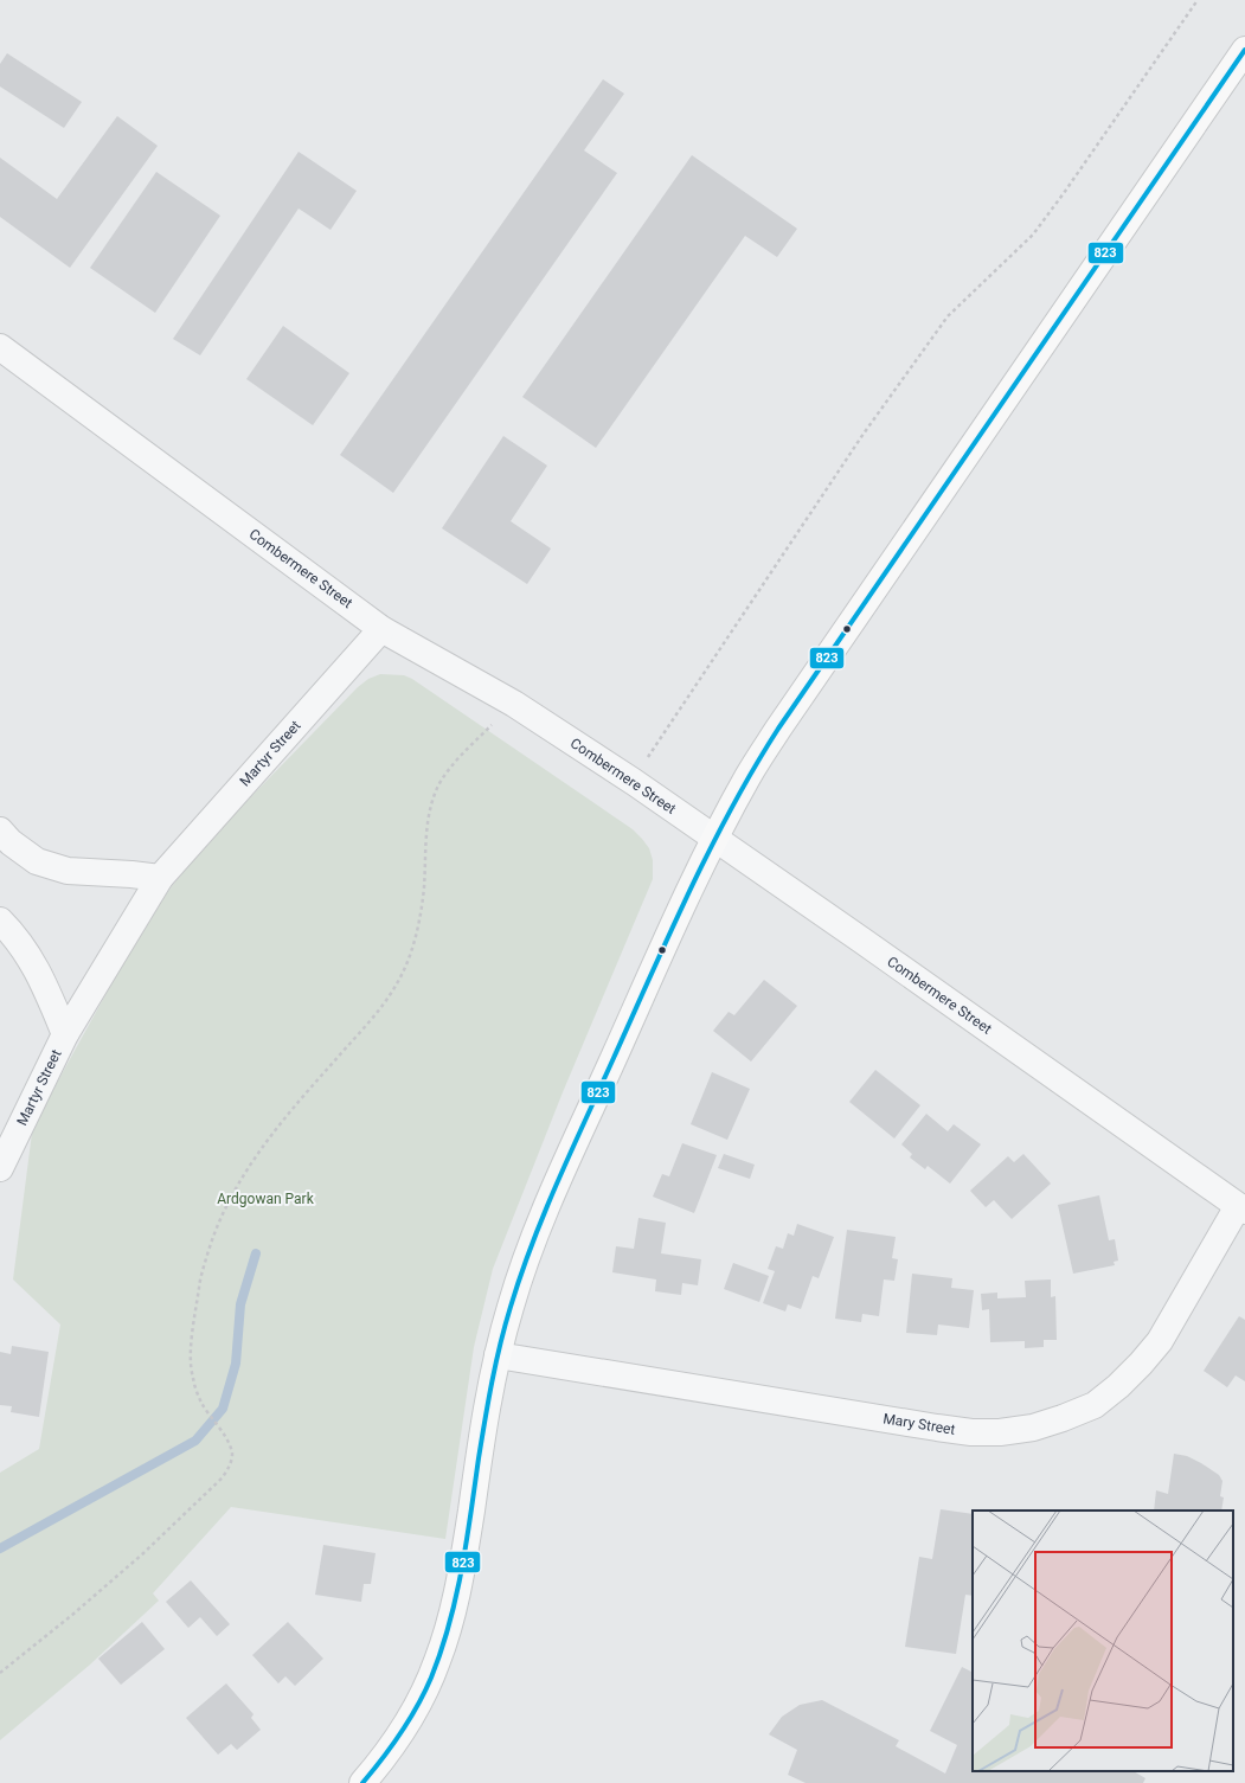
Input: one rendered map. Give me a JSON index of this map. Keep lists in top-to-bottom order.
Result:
{
  "streets": {
    "street": ["Combermere Street", "Martyr Street", "Mary Street"]
  },
  "crossings": [
    ["Combermere Street", "Martyr Street"],
    ["Combermere Street", "Mary Street"]
  ],
  "parks": ["Ardgowan Park"],
  "lines": ["transit line 823"]
}
